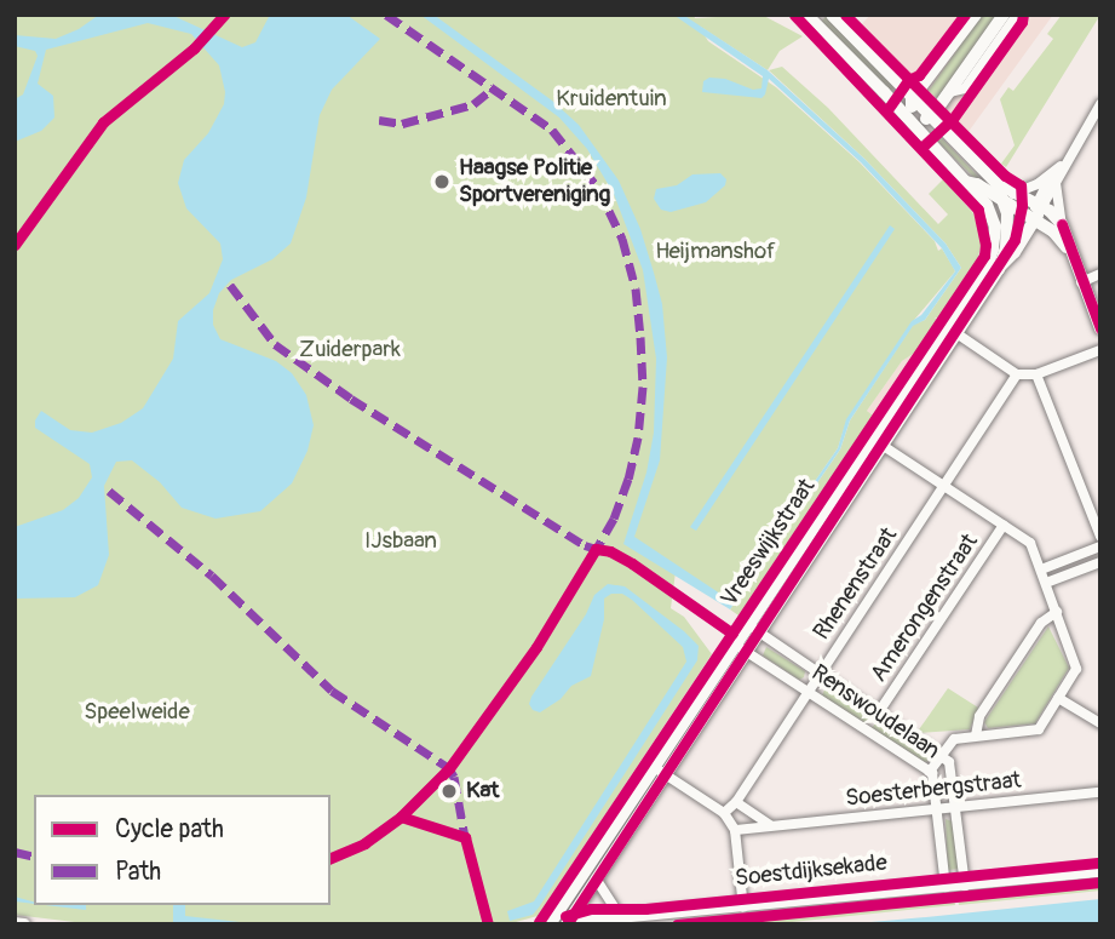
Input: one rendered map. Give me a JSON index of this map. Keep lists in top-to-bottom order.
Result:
{
  "streets": {
    "main road": ["Vreeswijkstraat"],
    "street": [
      "Rhenenstraat",
      "Amerongenstraat",
      "Renswoudelaan",
      "Soesterbergstraat",
      "Soestdijksekade"
    ]
  },
  "crossings": [
    ["Vreeswijkstraat", "Renswoudelaan"],
    ["Vreeswijkstraat", "Soestdijksekade"],
    ["Rhenenstraat", "Renswoudelaan"],
    ["Amerongenstraat", "Renswoudelaan"],
    ["Renswoudelaan", "Soesterbergstraat"],
    ["Renswoudelaan", "Soestdijksekade"]
  ],
  "parks": [
    "Kruidentuin",
    "Heijmanshof",
    "Zuiderpark",
    "IJsbaan",
    "Speelweide"
  ],
  "places": ["Haagse Politie Sportvereniging", "Kat"],
  "legend": ["Cycle path", "Path"]
}
